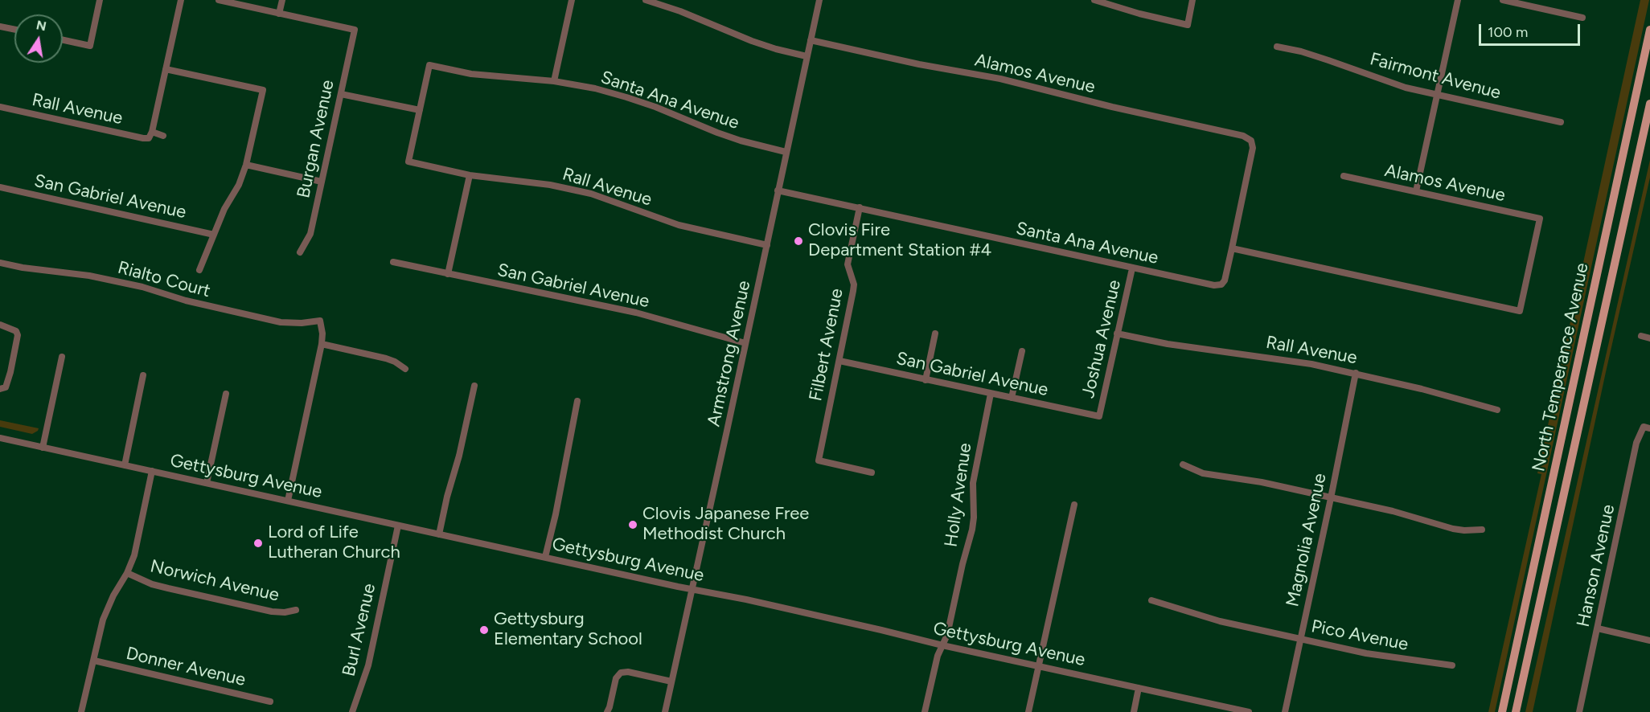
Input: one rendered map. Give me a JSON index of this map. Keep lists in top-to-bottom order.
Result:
{
  "streets": {
    "main road": ["North Temperance Avenue"],
    "street": [
      "Alamos Avenue",
      "Fairmont Avenue",
      "Santa Ana Avenue",
      "Rall Avenue",
      "Burgan Avenue",
      "San Gabriel Avenue",
      "Rialto Court",
      "Joshua Avenue",
      "Filbert Avenue",
      "Armstrong Avenue",
      "Gettysburg Avenue",
      "Holly Avenue",
      "Magnolia Avenue",
      "Hanson Avenue",
      "Norwich Avenue",
      "Burl Avenue",
      "Pico Avenue",
      "Donner Avenue"
    ]
  },
  "crossings": [
    ["Alamos Avenue", "Santa Ana Avenue"],
    ["Alamos Avenue", "Armstrong Avenue"],
    ["Santa Ana Avenue", "Rall Avenue"],
    ["Santa Ana Avenue", "Joshua Avenue"],
    ["Santa Ana Avenue", "Filbert Avenue"],
    ["Santa Ana Avenue", "Armstrong Avenue"],
    ["Rall Avenue", "Joshua Avenue"],
    ["Rall Avenue", "Armstrong Avenue"],
    ["Rall Avenue", "Magnolia Avenue"],
    ["San Gabriel Avenue", "Joshua Avenue"],
    ["San Gabriel Avenue", "Filbert Avenue"],
    ["San Gabriel Avenue", "Armstrong Avenue"],
    ["San Gabriel Avenue", "Holly Avenue"],
    ["Armstrong Avenue", "Gettysburg Avenue"],
    ["Gettysburg Avenue", "Holly Avenue"],
    ["Gettysburg Avenue", "Burl Avenue"],
    ["Magnolia Avenue", "Pico Avenue"]
  ],
  "places": [
    "Clovis Fire Department Station #4",
    "Clovis Japanese Free Methodist Church",
    "Lord of Life Lutheran Church",
    "Gettysburg Elementary School"
  ],
  "scale_bar": "100 m",
  "north": "top"
}
